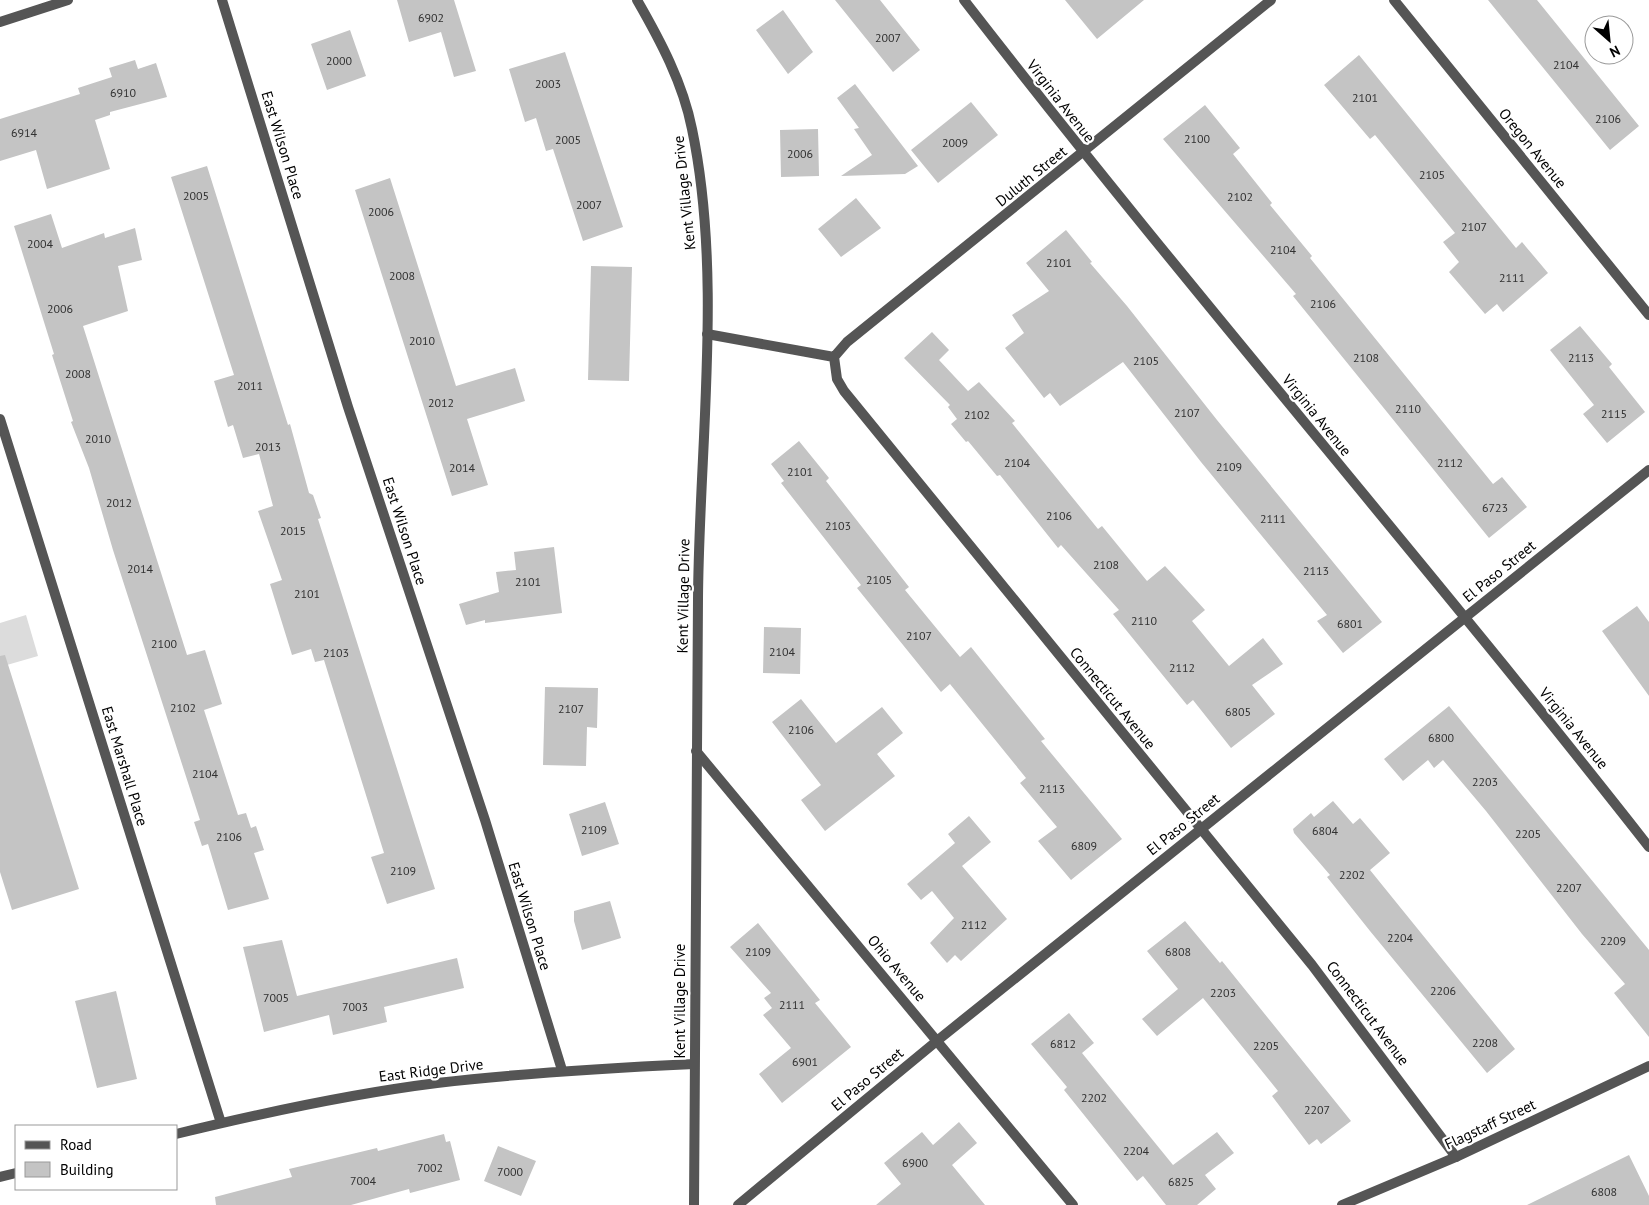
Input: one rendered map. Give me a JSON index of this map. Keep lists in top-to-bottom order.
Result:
{
  "streets": {
    "street": [
      "Virginia Avenue",
      "East Wilson Place",
      "Oregon Avenue",
      "Duluth Street",
      "Kent Village Drive",
      "El Paso Street",
      "Connecticut Avenue",
      "East Marshall Place",
      "Ohio Avenue",
      "East Ridge Drive",
      "Flagstaff Street"
    ]
  },
  "crossings": [
    ["Virginia Avenue", "Duluth Street"],
    ["Virginia Avenue", "El Paso Street"],
    ["East Wilson Place", "East Ridge Drive"],
    ["Duluth Street", "Connecticut Avenue"],
    ["Kent Village Drive", "Ohio Avenue"],
    ["Kent Village Drive", "East Ridge Drive"],
    ["El Paso Street", "Connecticut Avenue"],
    ["El Paso Street", "Ohio Avenue"],
    ["Connecticut Avenue", "Flagstaff Street"],
    ["East Marshall Place", "East Ridge Drive"]
  ],
  "house_numbers": [
    "6902",
    "2007",
    "2000",
    "2104",
    "2003",
    "6910",
    "2101",
    "2106",
    "6914",
    "2100",
    "2005",
    "2009",
    "2006",
    "2105",
    "2005",
    "2102",
    "2007",
    "2006",
    "2107",
    "2004",
    "2104",
    "2101",
    "2008",
    "2111",
    "2106",
    "2006",
    "2010",
    "2108",
    "2113",
    "2105",
    "2008",
    "2011",
    "2012",
    "2110",
    "2107",
    "2115",
    "2102",
    "2010",
    "2013",
    "2104",
    "2112",
    "2109",
    "2014",
    "2101",
    "2012",
    "6723",
    "2106",
    "2111",
    "2103",
    "2015",
    "2108",
    "2014",
    "2113",
    "2105",
    "2101",
    "2101",
    "2110",
    "6801",
    "2107",
    "2100",
    "2104",
    "2103",
    "2112",
    "2102",
    "2107",
    "6805",
    "2106",
    "6800",
    "2104",
    "2203",
    "2113",
    "2109",
    "6804",
    "2205",
    "2106",
    "6809",
    "2109",
    "2202",
    "2207",
    "2112",
    "2204",
    "2209",
    "2109",
    "6808",
    "2206",
    "2203",
    "7005",
    "2111",
    "7003",
    "2208",
    "6812",
    "2205",
    "6901",
    "2202",
    "2207",
    "2204",
    "6900",
    "7002",
    "7000",
    "7004",
    "6825",
    "6808"
  ],
  "legend": ["Road", "Building"],
  "north": "bottom right"
}
